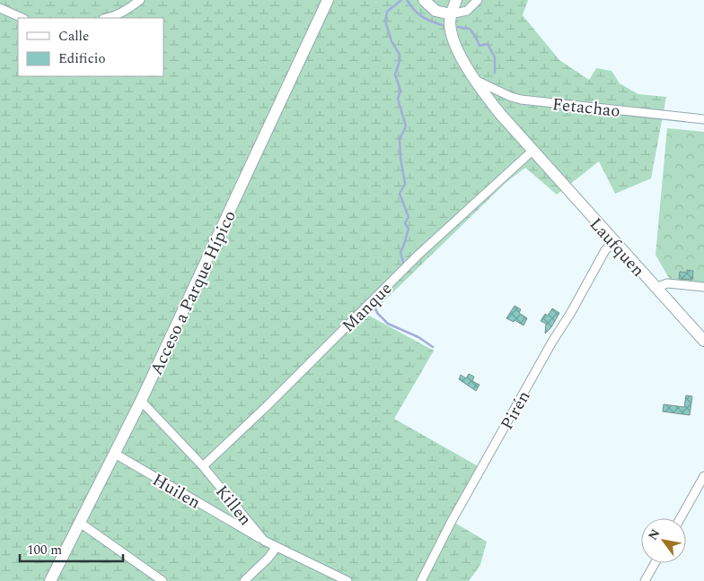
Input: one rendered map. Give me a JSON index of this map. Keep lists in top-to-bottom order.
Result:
{
  "streets": {
    "street": [
      "Fetachao",
      "Laufquen",
      "Acceso a Parque Hípico",
      "Manque",
      "Pirén",
      "Huilen",
      "Killen"
    ]
  },
  "crossings": [
    ["Fetachao", "Laufquen"],
    ["Laufquen", "Manque"],
    ["Laufquen", "Pirén"],
    ["Acceso a Parque Hípico", "Huilen"],
    ["Acceso a Parque Hípico", "Killen"],
    ["Manque", "Killen"],
    ["Huilen", "Killen"]
  ],
  "legend": ["Calle", "Edificio"],
  "scale_bar": "100 m",
  "north": "top left"
}
